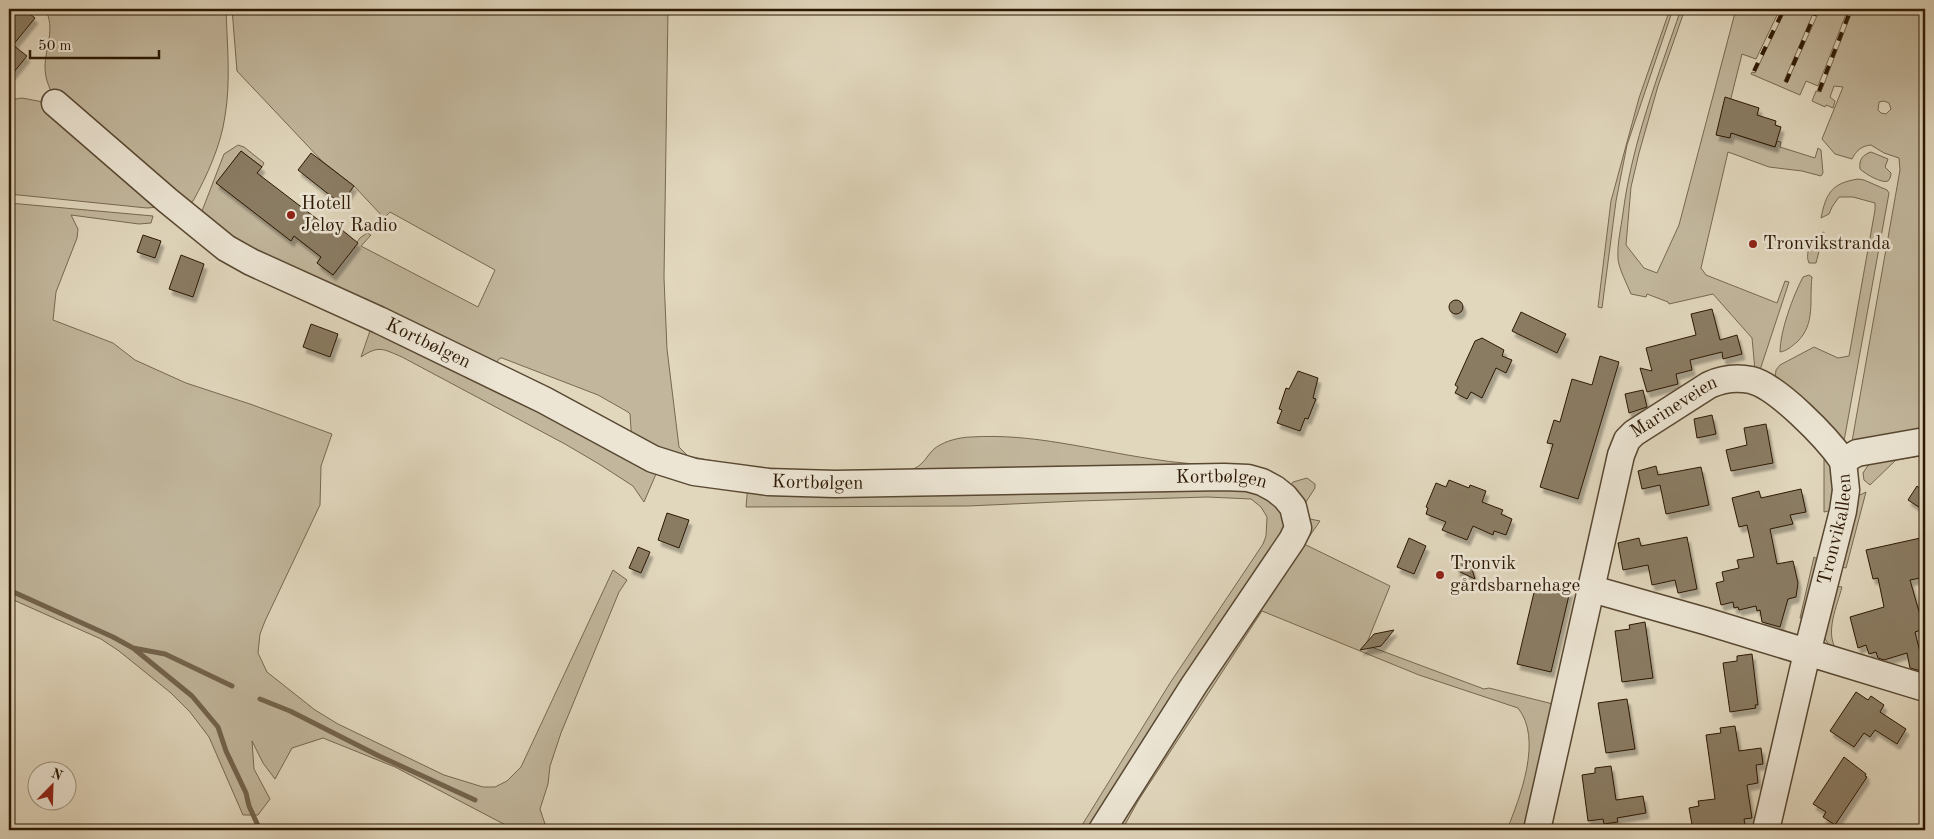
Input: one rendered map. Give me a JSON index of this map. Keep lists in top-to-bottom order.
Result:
{
  "streets": {
    "street": ["Kortbølgen", "Marineveien", "Tronvikalleen"]
  },
  "crossings": [
    ["Marineveien", "Tronvikalleen"]
  ],
  "places": ["Hotell Jeløy Radio", "Tronvikstranda", "Tronvik gårdsbarnehage"],
  "scale_bar": "50 m",
  "north": "top right"
}
